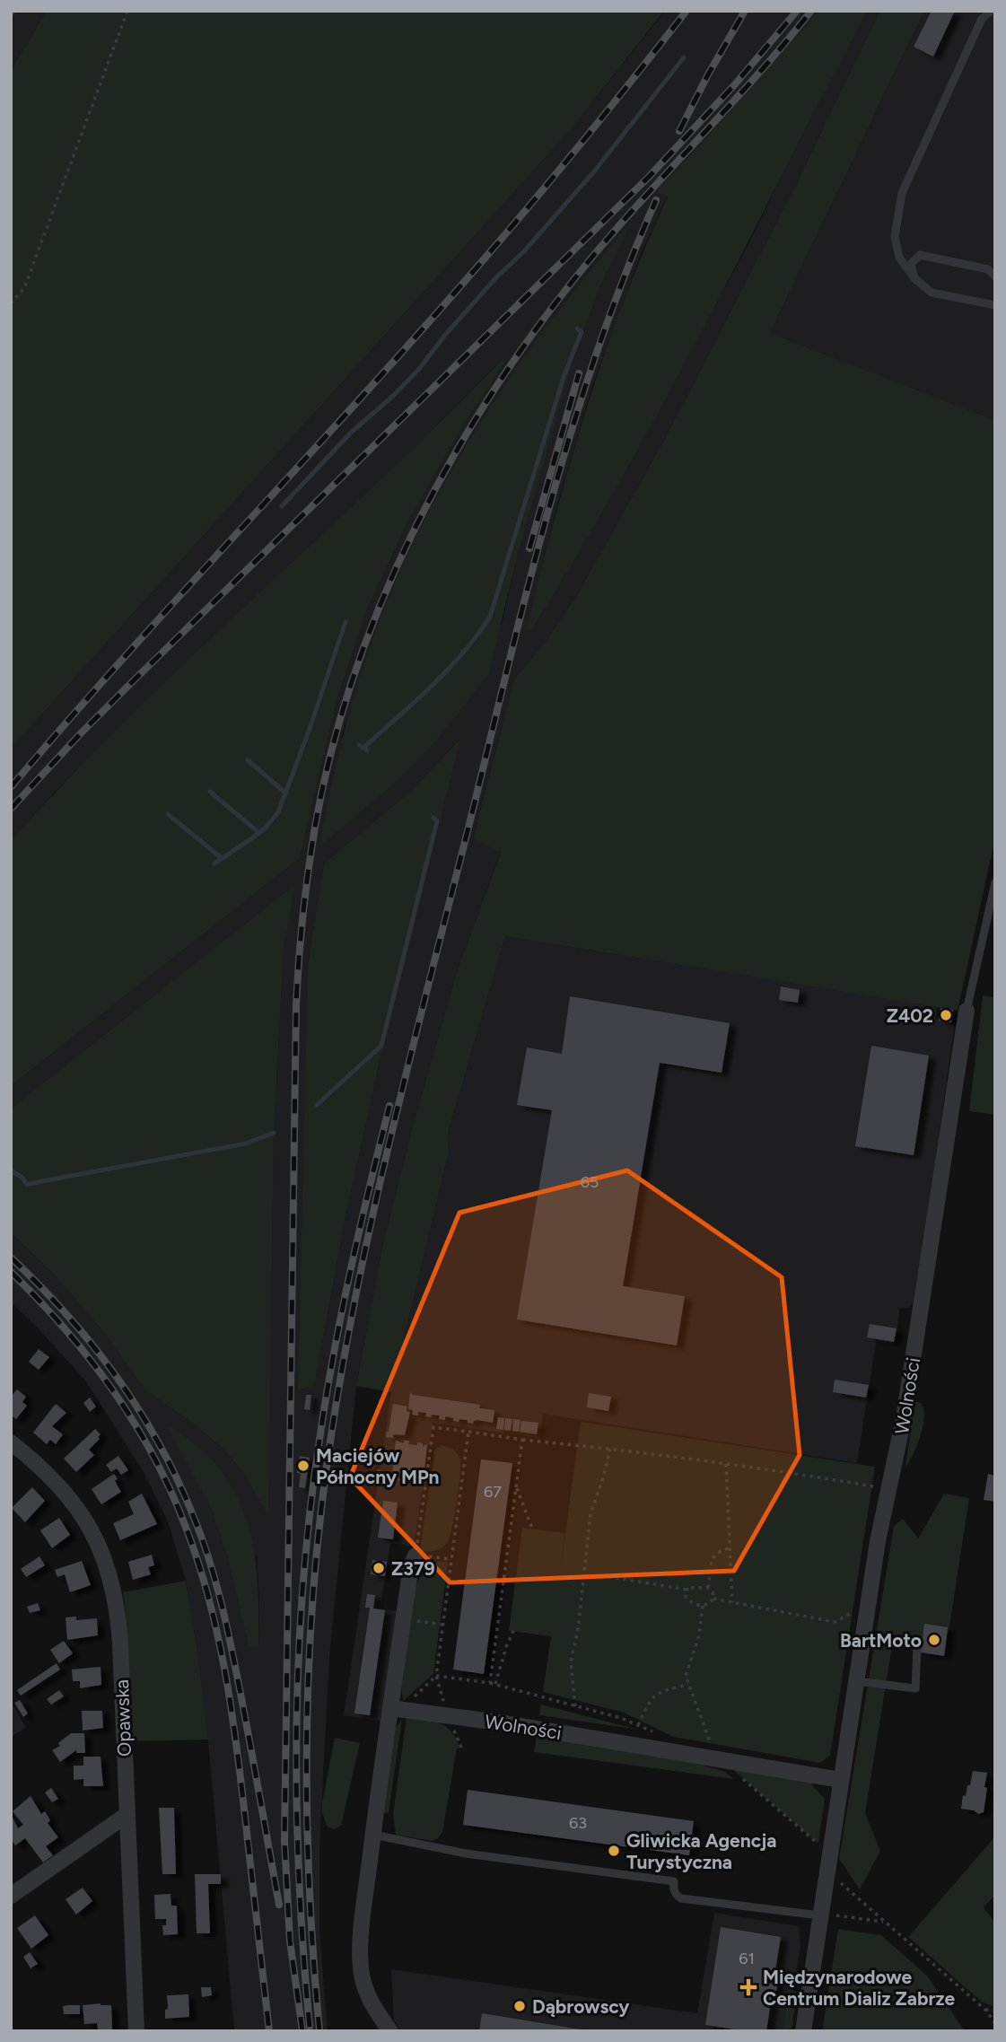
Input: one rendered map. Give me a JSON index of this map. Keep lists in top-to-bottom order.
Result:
{
  "streets": {
    "street": ["Wolności", "Opawska"]
  },
  "places": {
    "other": [
      "Z402",
      "Maciejów Północny MPn",
      "Z379",
      "BartMoto",
      "Gliwicka Agencja Turystyczna",
      "Dąbrowscy"
    ],
    "health": ["Międzynarodowe Centrum Dializ Zabrze"]
  },
  "house_numbers": [
    "65",
    "67",
    "63",
    "61"
  ]
}
